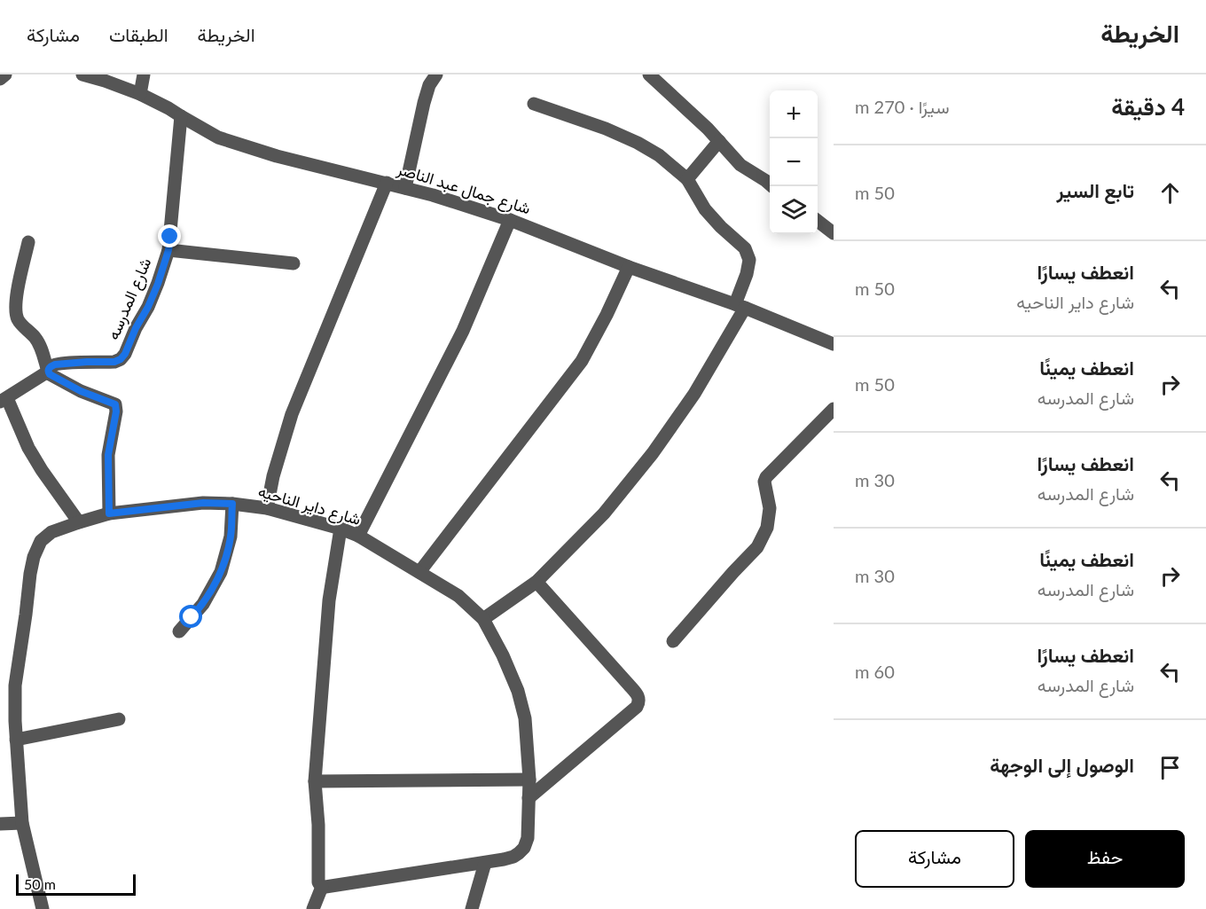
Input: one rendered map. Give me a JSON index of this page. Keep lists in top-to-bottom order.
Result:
{
  "streets": {
    "street": ["شارع جمال عبد الناصر", "شارع المدرسه", "شارع داير الناحيه"]
  },
  "crossings": [
    ["شارع جمال عبد الناصر", "شارع المدرسه"]
  ],
  "scale_bar": "50 m",
  "page": {
    "header": "الخريطة",
    "nav": ["الخريطة", "الطبقات", "مشاركة"],
    "heading": ["4 دقيقة", "سيرًا · 270 m"],
    "map_buttons": ["+", "−"],
    "list": [
      ["تابع السير", "50 m"],
      ["انعطف يسارًا", "شارع داير الناحيه", "50 m"],
      ["انعطف يمينًا", "شارع المدرسه", "50 m"],
      ["انعطف يسارًا", "شارع المدرسه", "30 m"],
      ["انعطف يمينًا", "شارع المدرسه", "30 m"],
      ["انعطف يسارًا", "شارع المدرسه", "60 m"],
      "الوصول إلى الوجهة"
    ],
    "buttons": ["حفظ", "مشاركة"],
    "scale": "50 m"
  }
}
